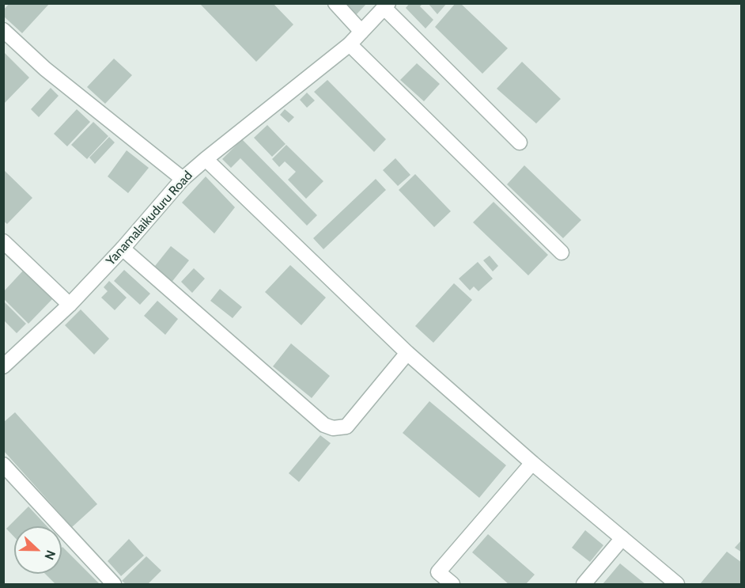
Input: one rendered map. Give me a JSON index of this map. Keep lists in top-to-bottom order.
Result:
{
  "streets": {
    "street": ["Yanamalaikuduru Road"]
  },
  "north": "right"
}
